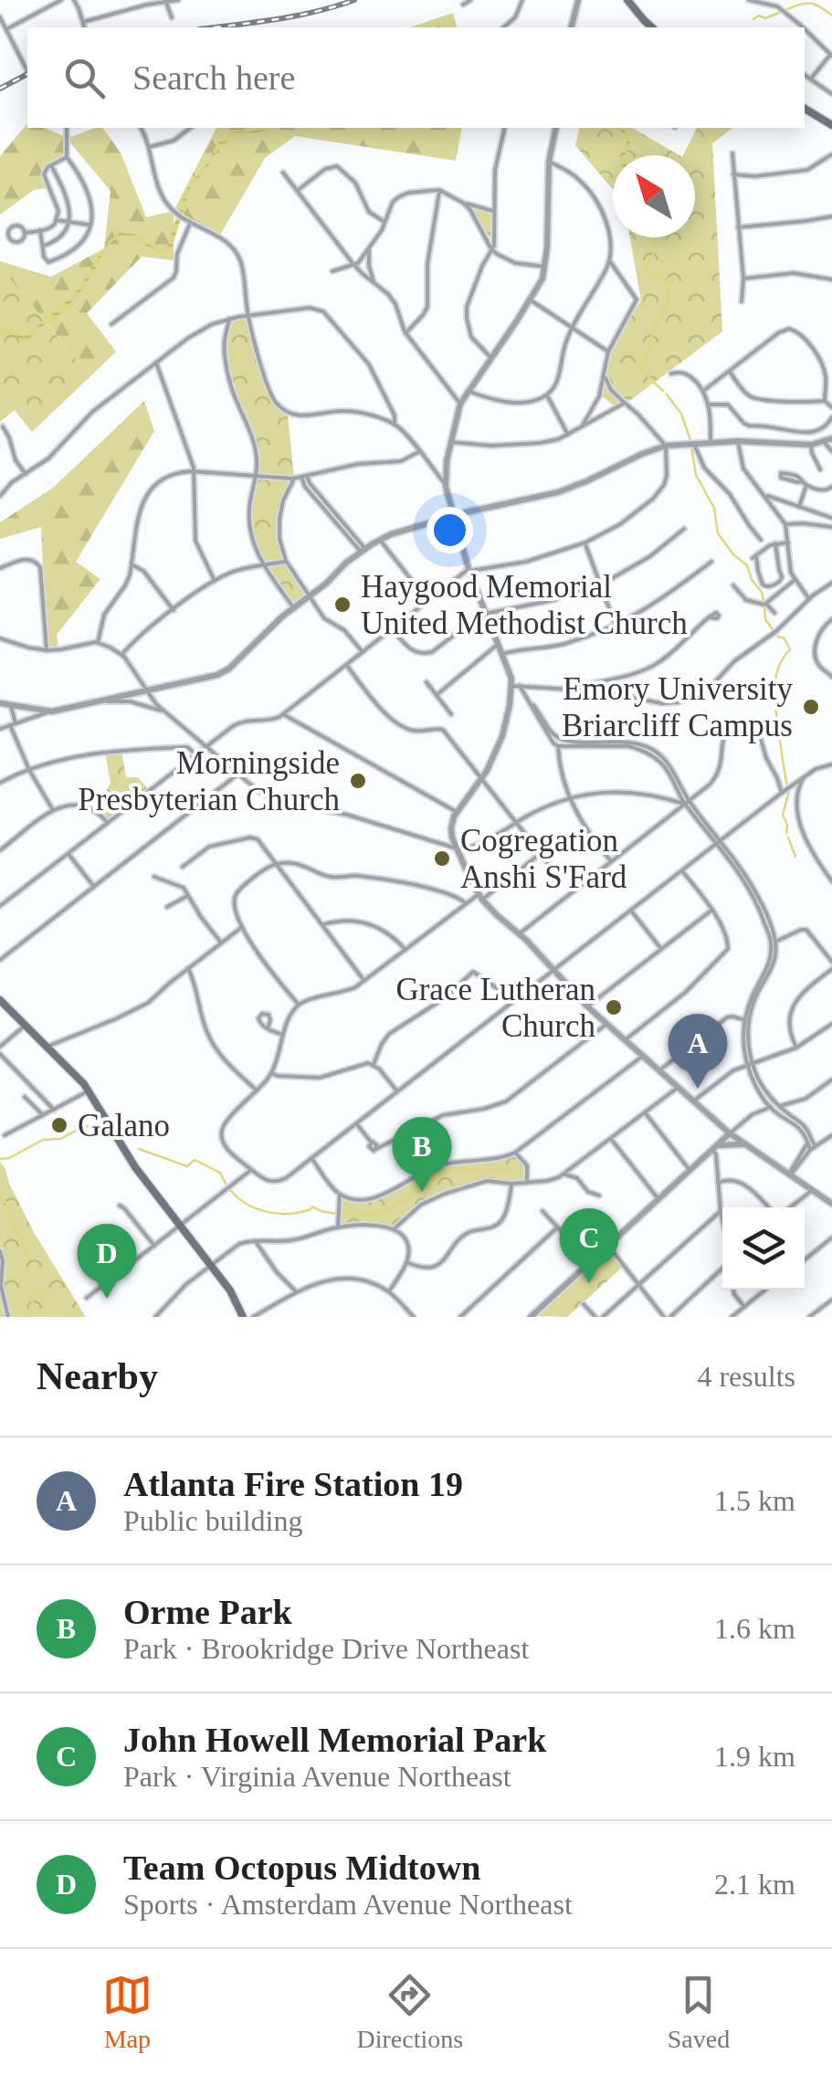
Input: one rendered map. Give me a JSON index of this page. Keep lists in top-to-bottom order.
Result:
{
  "places": [
    "Haygood Memorial United Methodist Church",
    "Emory University Briarcliff Campus",
    "Morningside Presbyterian Church",
    "Cogregation Anshi S'Fard",
    "Grace Lutheran Church",
    "Galano"
  ],
  "north": "top left",
  "page": {
    "search": "Search here",
    "pins": [
      "A",
      "B",
      "C",
      "D"
    ],
    "heading": ["Nearby", "4 results"],
    "list": [
      {
        "mark": "A",
        "name": "Atlanta Fire Station 19",
        "note": "Public building",
        "value": "1.5 km"
      },
      {
        "mark": "B",
        "name": "Orme Park",
        "note": "Park · Brookridge Drive Northeast",
        "value": "1.6 km"
      },
      {
        "mark": "C",
        "name": "John Howell Memorial Park",
        "note": "Park · Virginia Avenue Northeast",
        "value": "1.9 km"
      },
      {
        "mark": "D",
        "name": "Team Octopus Midtown",
        "note": "Sports · Amsterdam Avenue Northeast",
        "value": "2.1 km"
      }
    ],
    "nav": ["Map", "Directions", "Saved"]
  }
}
